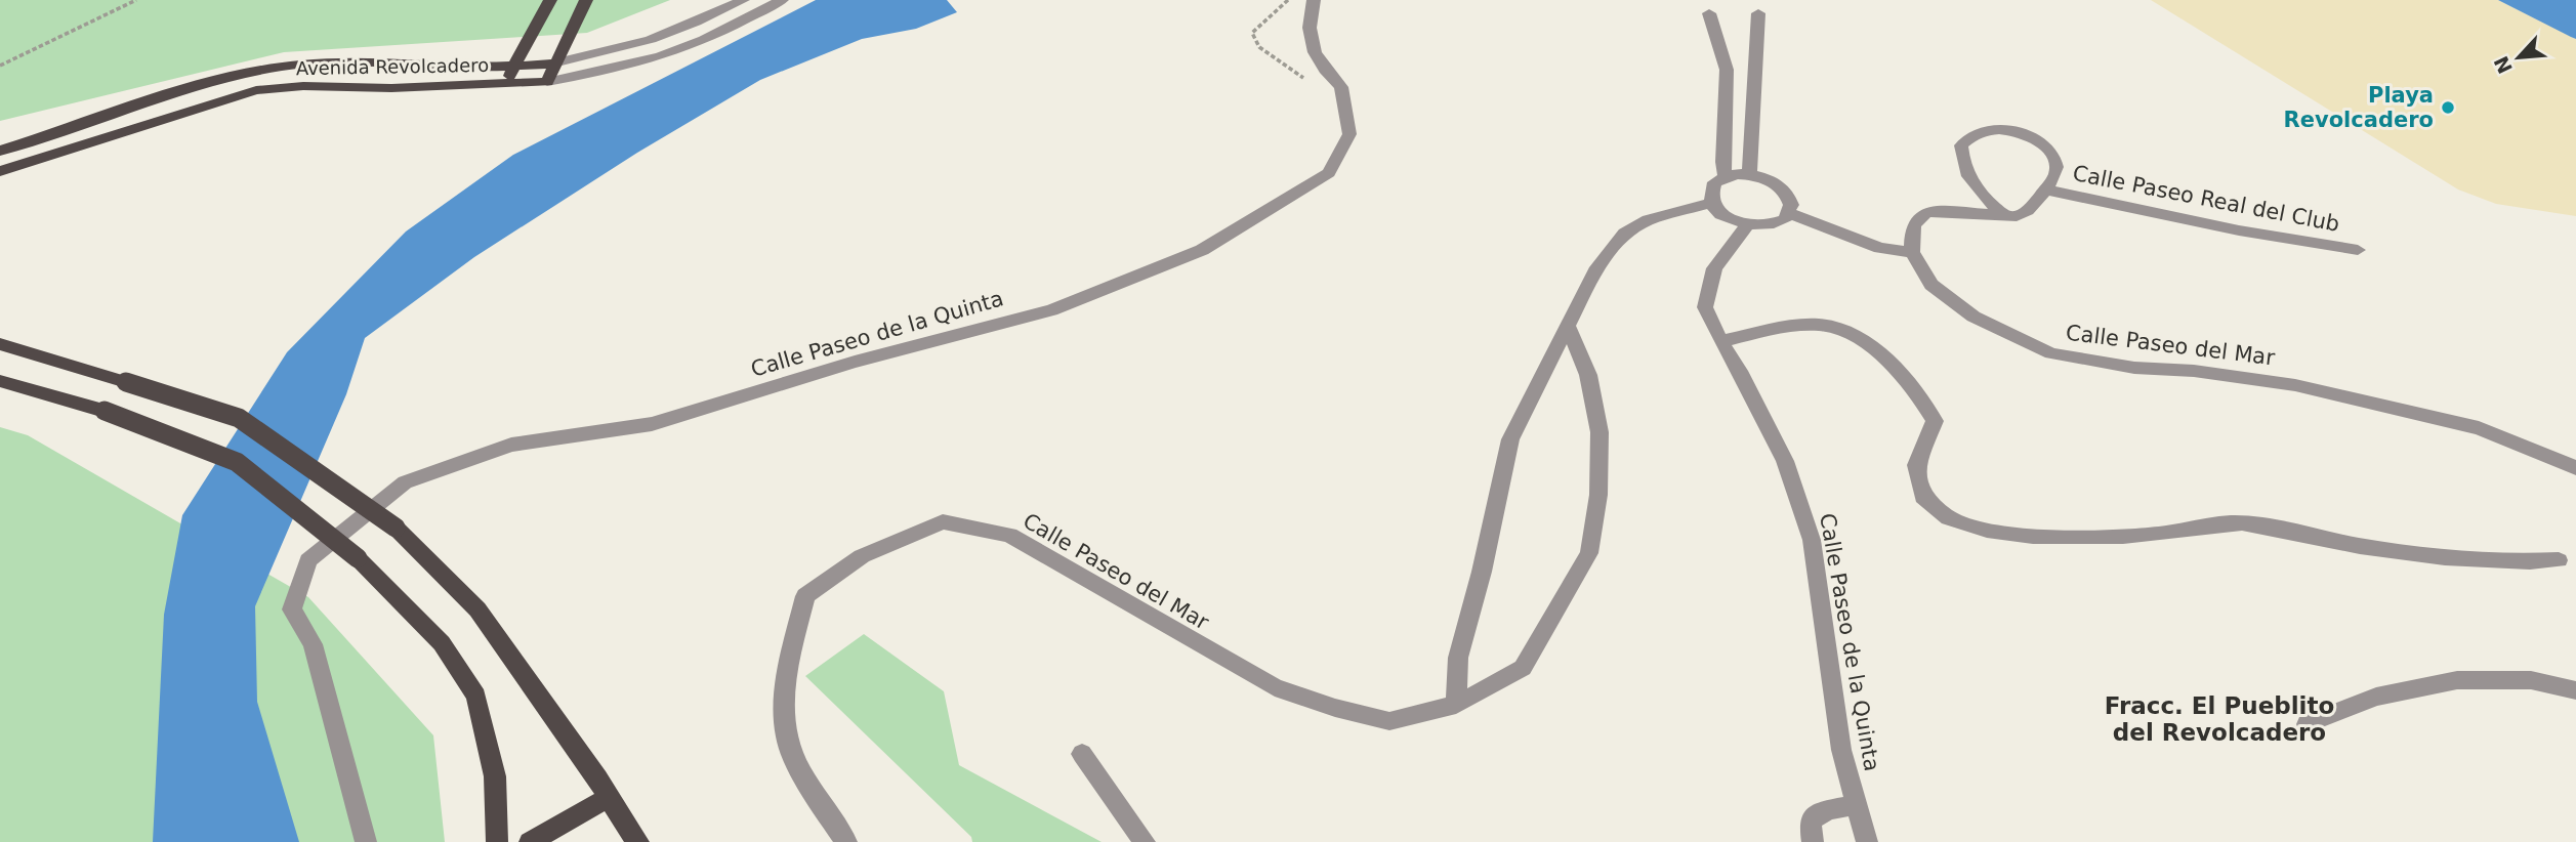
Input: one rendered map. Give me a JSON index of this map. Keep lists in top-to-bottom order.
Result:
{
  "streets": {
    "main road": ["Avenida Revolcadero"],
    "street": ["Calle Paseo Real del Club", "Calle Paseo de la Quinta", "Calle Paseo del Mar"]
  },
  "crossings": [
    ["Calle Paseo Real del Club", "Calle Paseo del Mar"]
  ],
  "districts": ["Fracc. El Pueblito del Revolcadero"],
  "places": ["Playa Revolcadero"],
  "north": "bottom left"
}
